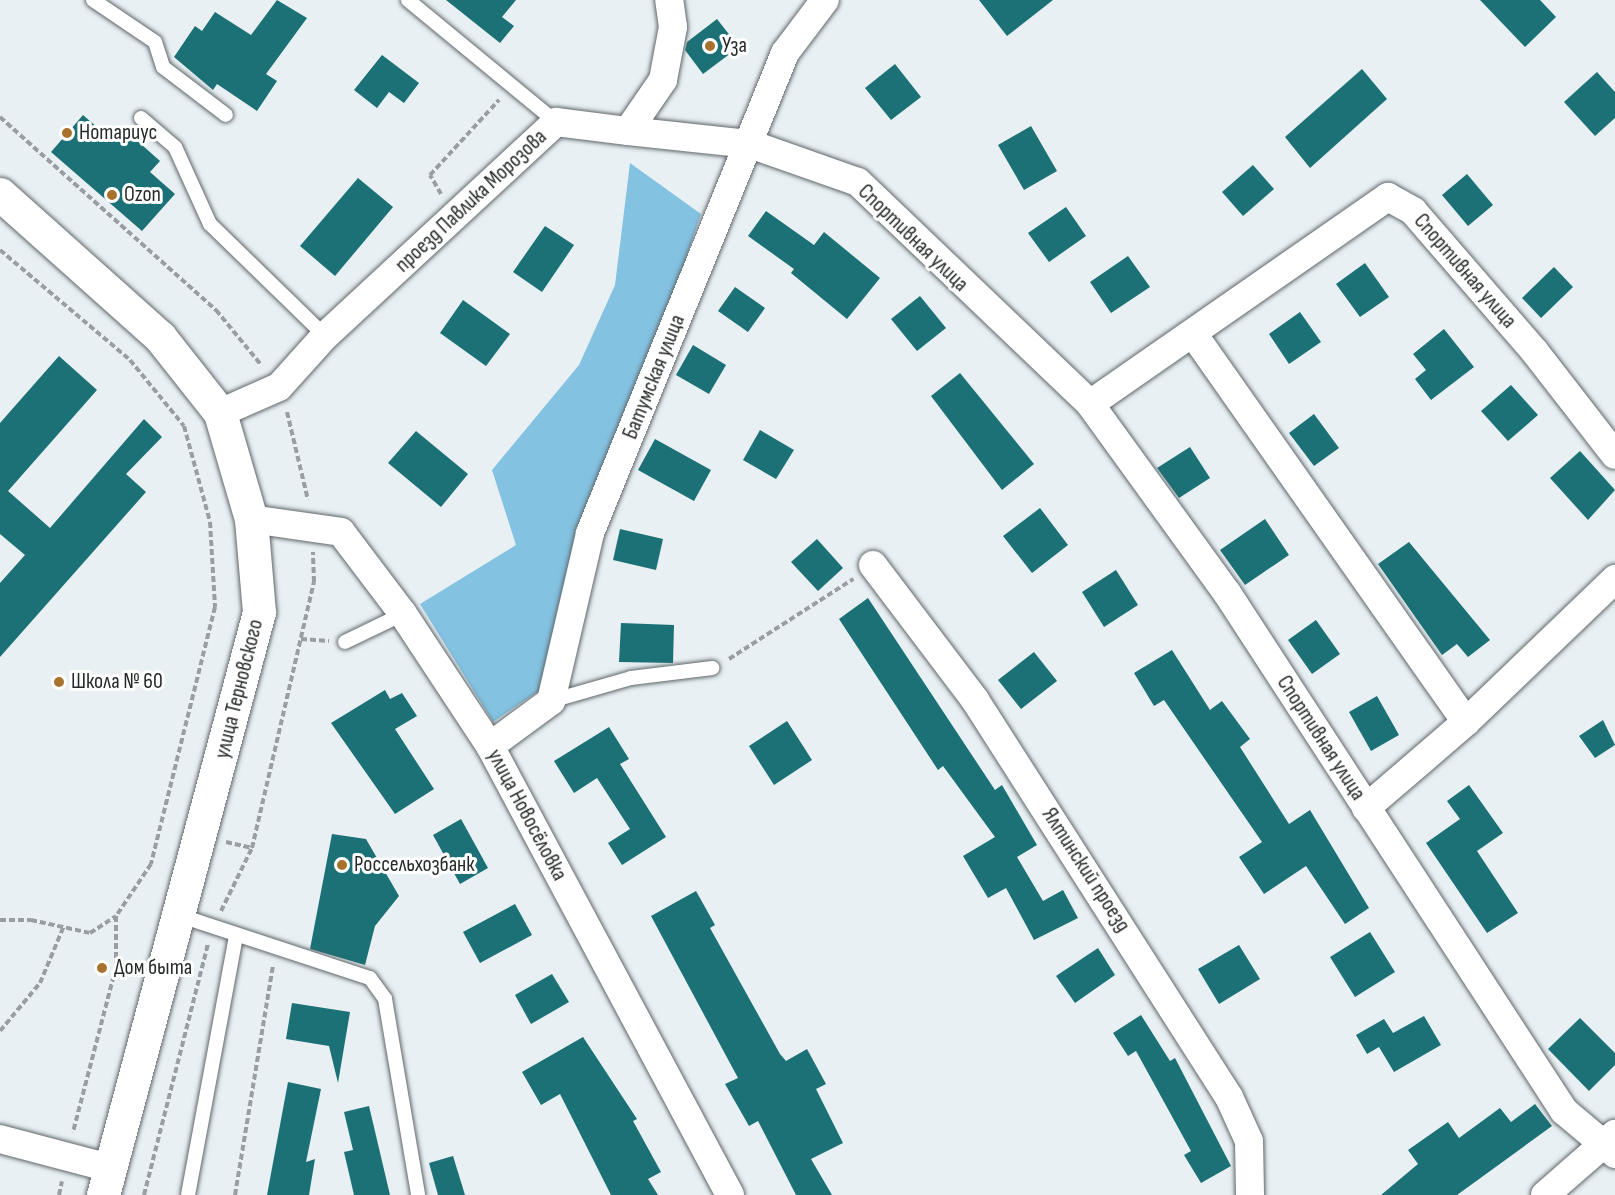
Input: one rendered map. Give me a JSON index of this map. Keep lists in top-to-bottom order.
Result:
{
  "streets": {
    "main road": ["улица Терновского"],
    "street": [
      "проезд Павлика Морозова",
      "Спортивная улица",
      "Батумская улица",
      "улица Новосёловка",
      "Ялтинский проезд"
    ]
  },
  "crossings": [
    ["проезд Павлика Морозова", "Спортивная улица"],
    ["проезд Павлика Морозова", "улица Терновского"],
    ["Спортивная улица", "Батумская улица"],
    ["улица Терновского", "улица Новосёловка"]
  ],
  "places": [
    "Уза",
    "Нотариус",
    "Ozon",
    "Школа № 60",
    "Россельхозбанк",
    "Дом быта"
  ]
}
